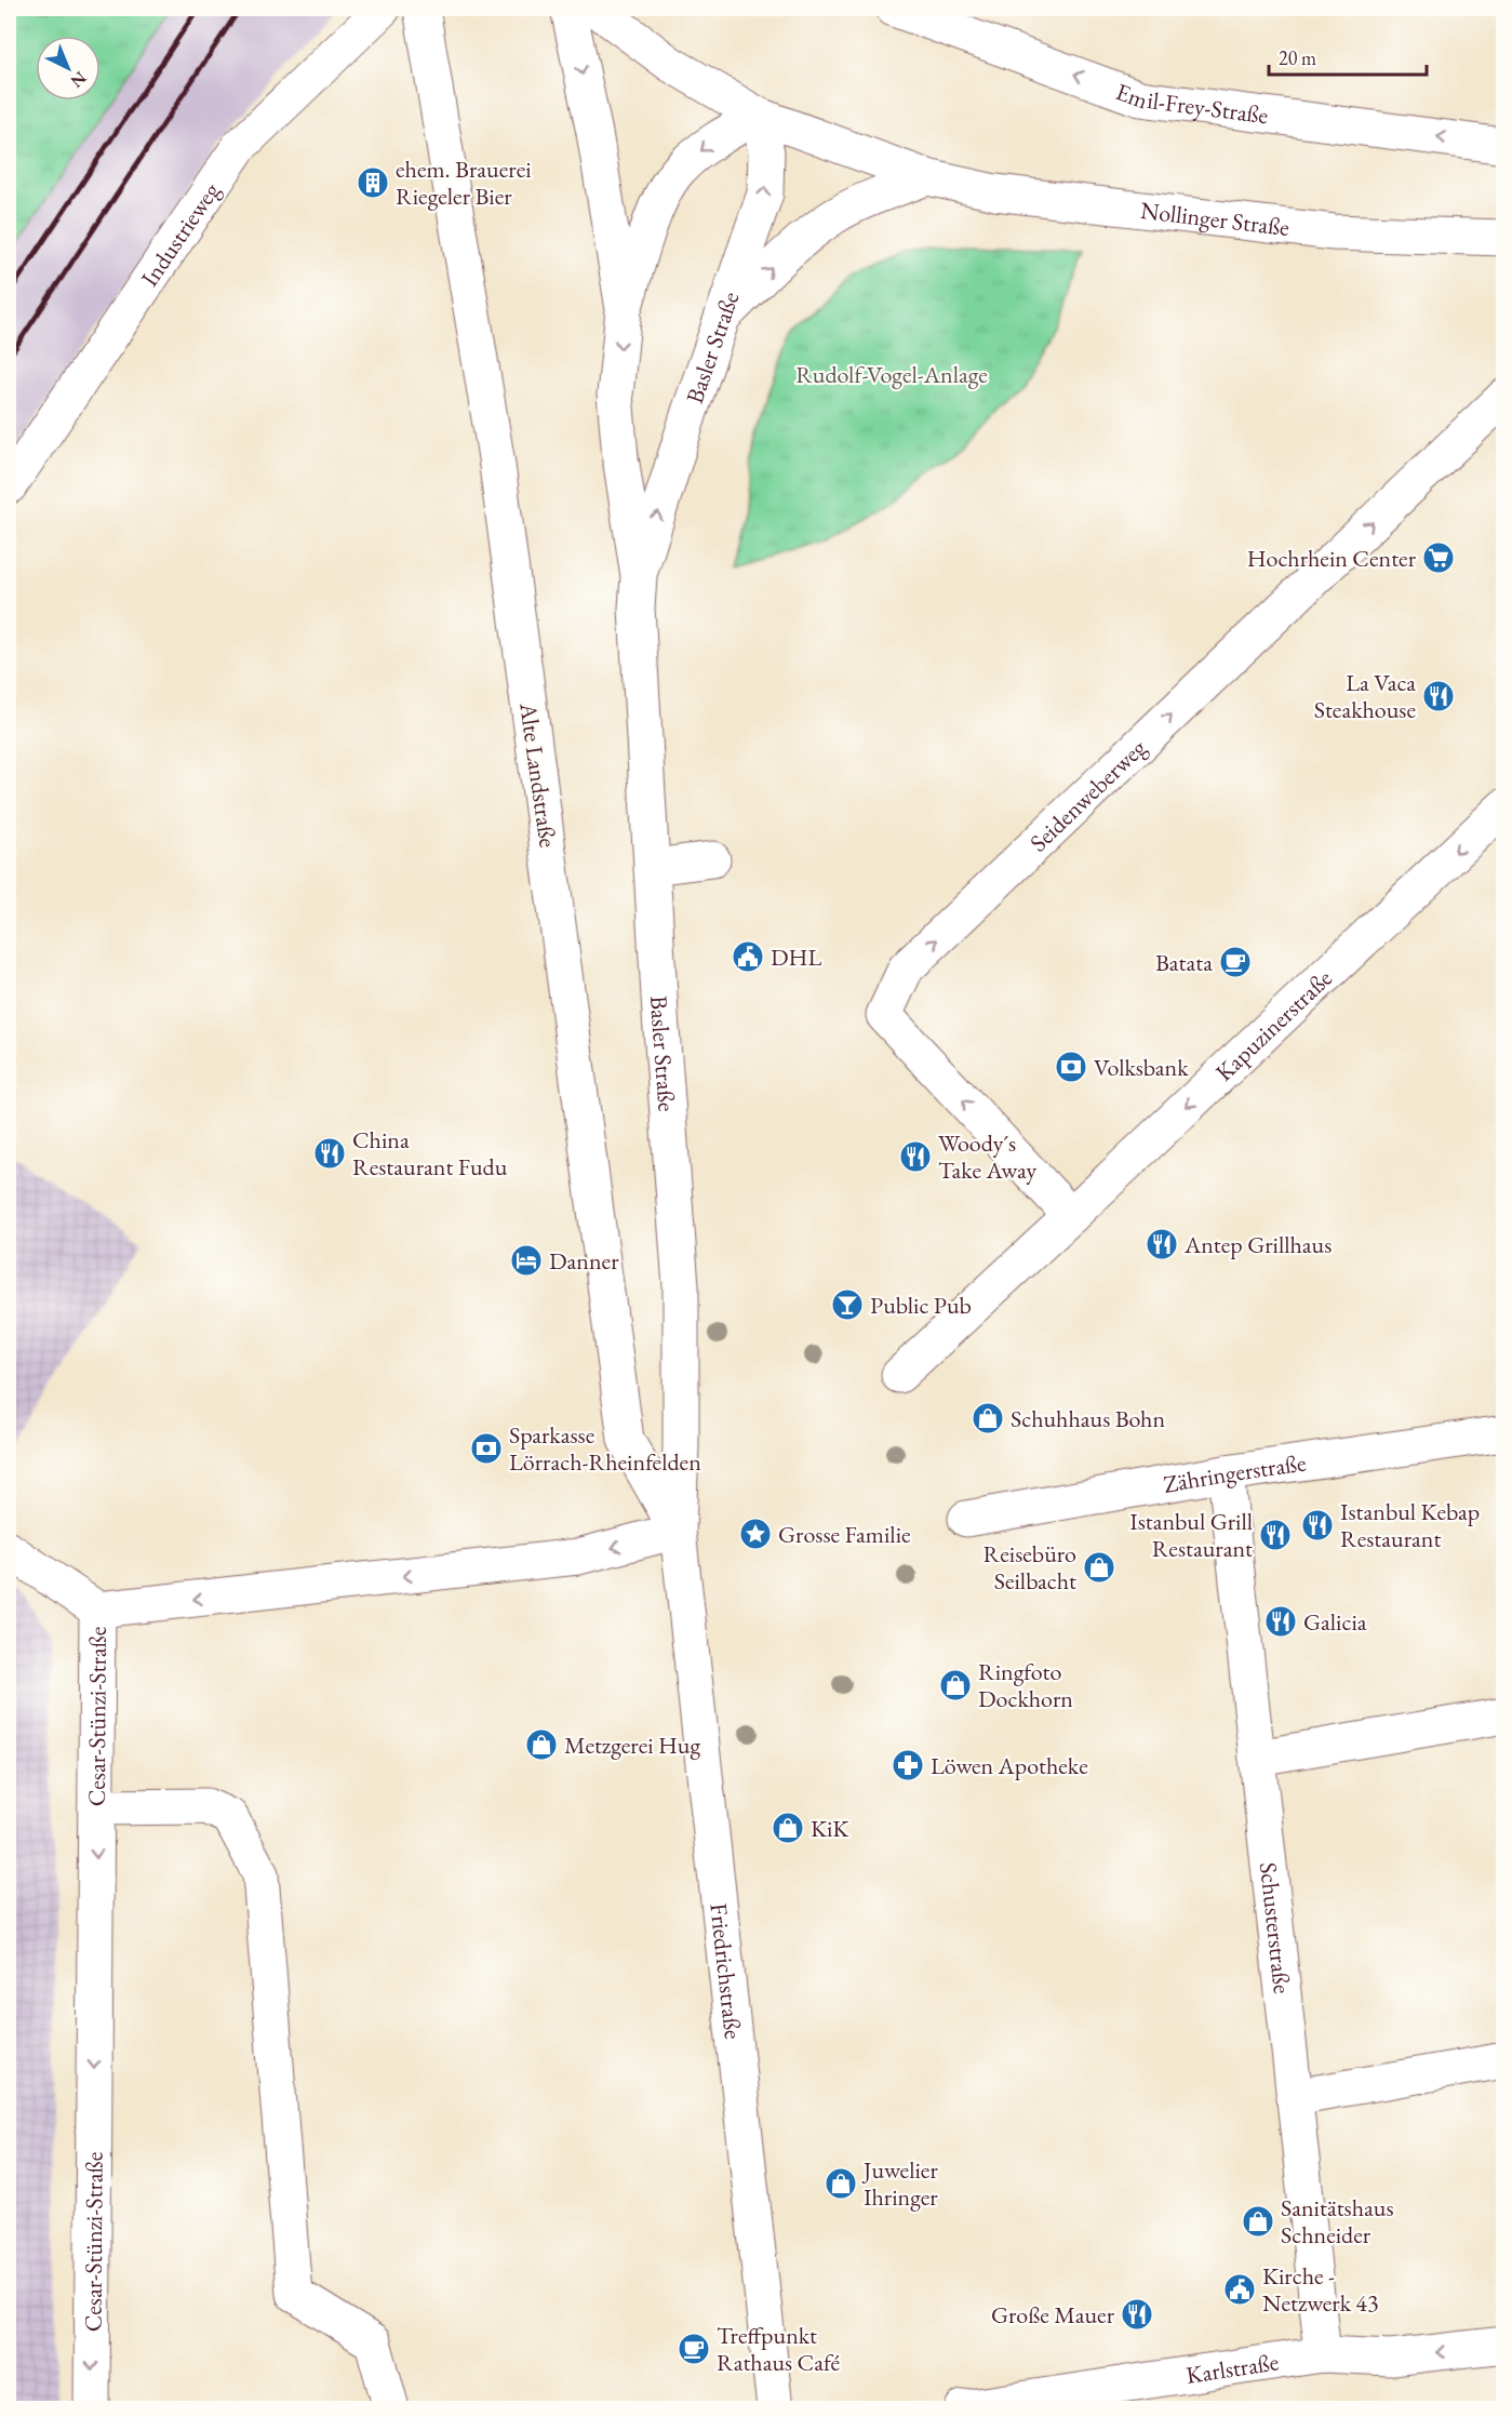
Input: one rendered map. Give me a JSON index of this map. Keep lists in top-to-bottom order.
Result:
{
  "streets": {
    "street": [
      "Emil-Frey-Straße",
      "Nollinger Straße",
      "Industrieweg",
      "Basler Straße",
      "Alte Landstraße",
      "Seidenweberweg",
      "Kapuzinerstraße",
      "Zähringerstraße",
      "Cesar-Stünzi-Straße",
      "Schusterstraße",
      "Friedrichstraße",
      "Karlstraße"
    ]
  },
  "crossings": [
    ["Nollinger Straße", "Basler Straße"],
    ["Basler Straße", "Alte Landstraße"],
    ["Basler Straße", "Cesar-Stünzi-Straße"],
    ["Basler Straße", "Friedrichstraße"],
    ["Alte Landstraße", "Cesar-Stünzi-Straße"],
    ["Alte Landstraße", "Friedrichstraße"],
    ["Seidenweberweg", "Kapuzinerstraße"],
    ["Zähringerstraße", "Schusterstraße"],
    ["Cesar-Stünzi-Straße", "Friedrichstraße"],
    ["Schusterstraße", "Karlstraße"]
  ],
  "one_way": ["Emil-Frey-Straße", "Seidenweberweg", "Kapuzinerstraße"],
  "parks": ["Rudolf-Vogel-Anlage"],
  "places": {
    "building": ["ehem. Brauerei Riegeler Bier"],
    "supermarket": ["Hochrhein Center"],
    "restaurant": [
      "La Vaca Steakhouse",
      "China Restaurant Fudu",
      "Woody´s Take Away",
      "Antep Grillhaus",
      "Istanbul Kebap Restaurant",
      "Istanbul Grill Restaurant",
      "Galicia",
      "Große Mauer"
    ],
    "public building": ["DHL", "Kirche - Netzwerk 43"],
    "cafe": ["Batata", "Treffpunkt Rathaus Café"],
    "bank": ["Volksbank", "Sparkasse Lörrach-Rheinfelden"],
    "hotel": ["Danner"],
    "bar": ["Public Pub"],
    "shop": [
      "Schuhhaus Bohn",
      "Reisebüro Seilbacht",
      "Ringfoto Dockhorn",
      "Metzgerei Hug",
      "KiK",
      "Juwelier Ihringer",
      "Sanitätshaus Schneider"
    ],
    "place": ["Grosse Familie"],
    "pharmacy": ["Löwen Apotheke"]
  },
  "scale_bar": "20 m",
  "north": "bottom right"
}
